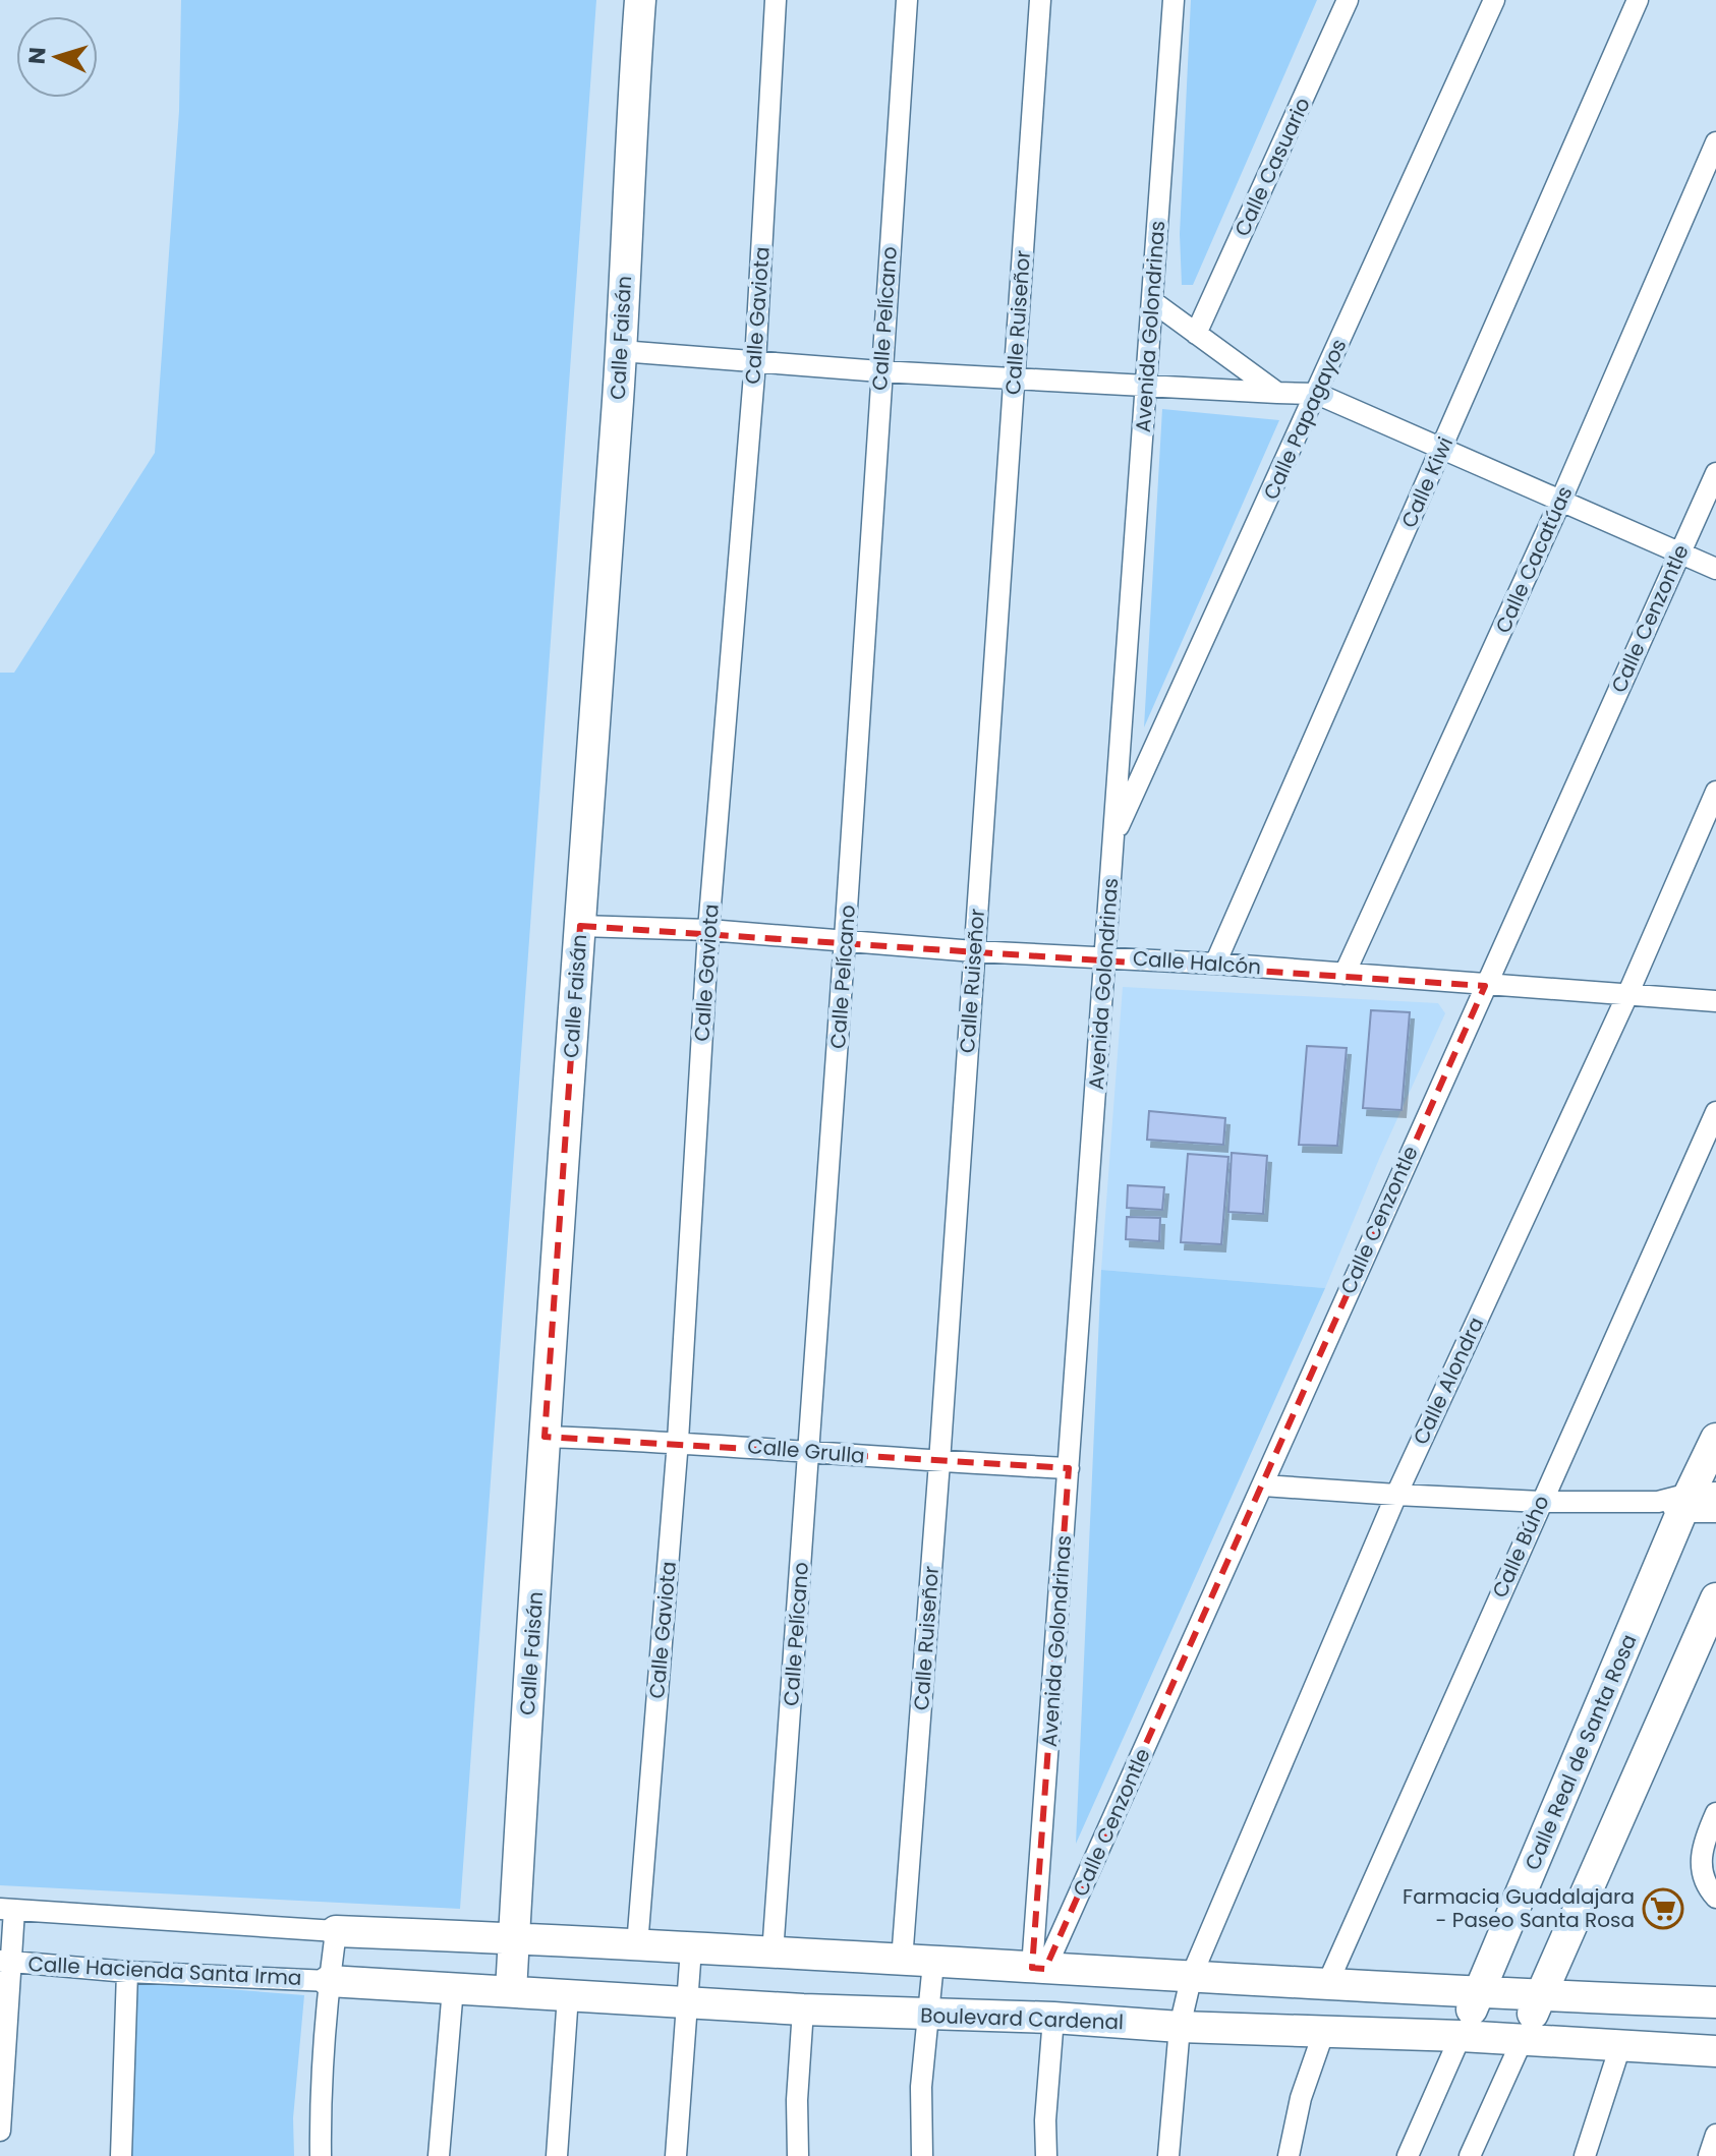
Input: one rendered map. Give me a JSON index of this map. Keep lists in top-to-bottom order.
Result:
{
  "streets": {
    "street": [
      "Calle Casuario",
      "Calle Gaviota",
      "Calle Pelícano",
      "Calle Ruiseñor",
      "Avenida Golondrinas",
      "Calle Faisán",
      "Calle Papagayos",
      "Calle Kiwi",
      "Calle Cacatúas",
      "Calle Cenzontle",
      "Calle Halcón",
      "Calle Alondra",
      "Calle Grulla",
      "Calle Búho",
      "Calle Real de Santa Rosa",
      "Calle Hacienda Santa Irma",
      "Boulevard Cardenal"
    ]
  },
  "crossings": [
    ["Calle Gaviota", "Calle Halcón"],
    ["Calle Gaviota", "Calle Grulla"],
    ["Calle Pelícano", "Calle Halcón"],
    ["Calle Pelícano", "Calle Grulla"],
    ["Calle Ruiseñor", "Calle Halcón"],
    ["Calle Ruiseñor", "Calle Grulla"],
    ["Avenida Golondrinas", "Calle Papagayos"],
    ["Avenida Golondrinas", "Calle Cenzontle"],
    ["Avenida Golondrinas", "Calle Halcón"],
    ["Avenida Golondrinas", "Calle Grulla"],
    ["Calle Faisán", "Calle Halcón"],
    ["Calle Faisán", "Calle Grulla"],
    ["Calle Faisán", "Boulevard Cardenal"],
    ["Calle Kiwi", "Calle Halcón"],
    ["Calle Cacatúas", "Calle Halcón"],
    ["Calle Cenzontle", "Calle Halcón"],
    ["Calle Halcón", "Calle Alondra"],
    ["Calle Alondra", "Boulevard Cardenal"],
    ["Calle Real de Santa Rosa", "Boulevard Cardenal"],
    ["Calle Hacienda Santa Irma", "Boulevard Cardenal"]
  ],
  "places": {
    "supermarket": ["Farmacia Guadalajara - Paseo Santa Rosa"]
  },
  "north": "left"
}
